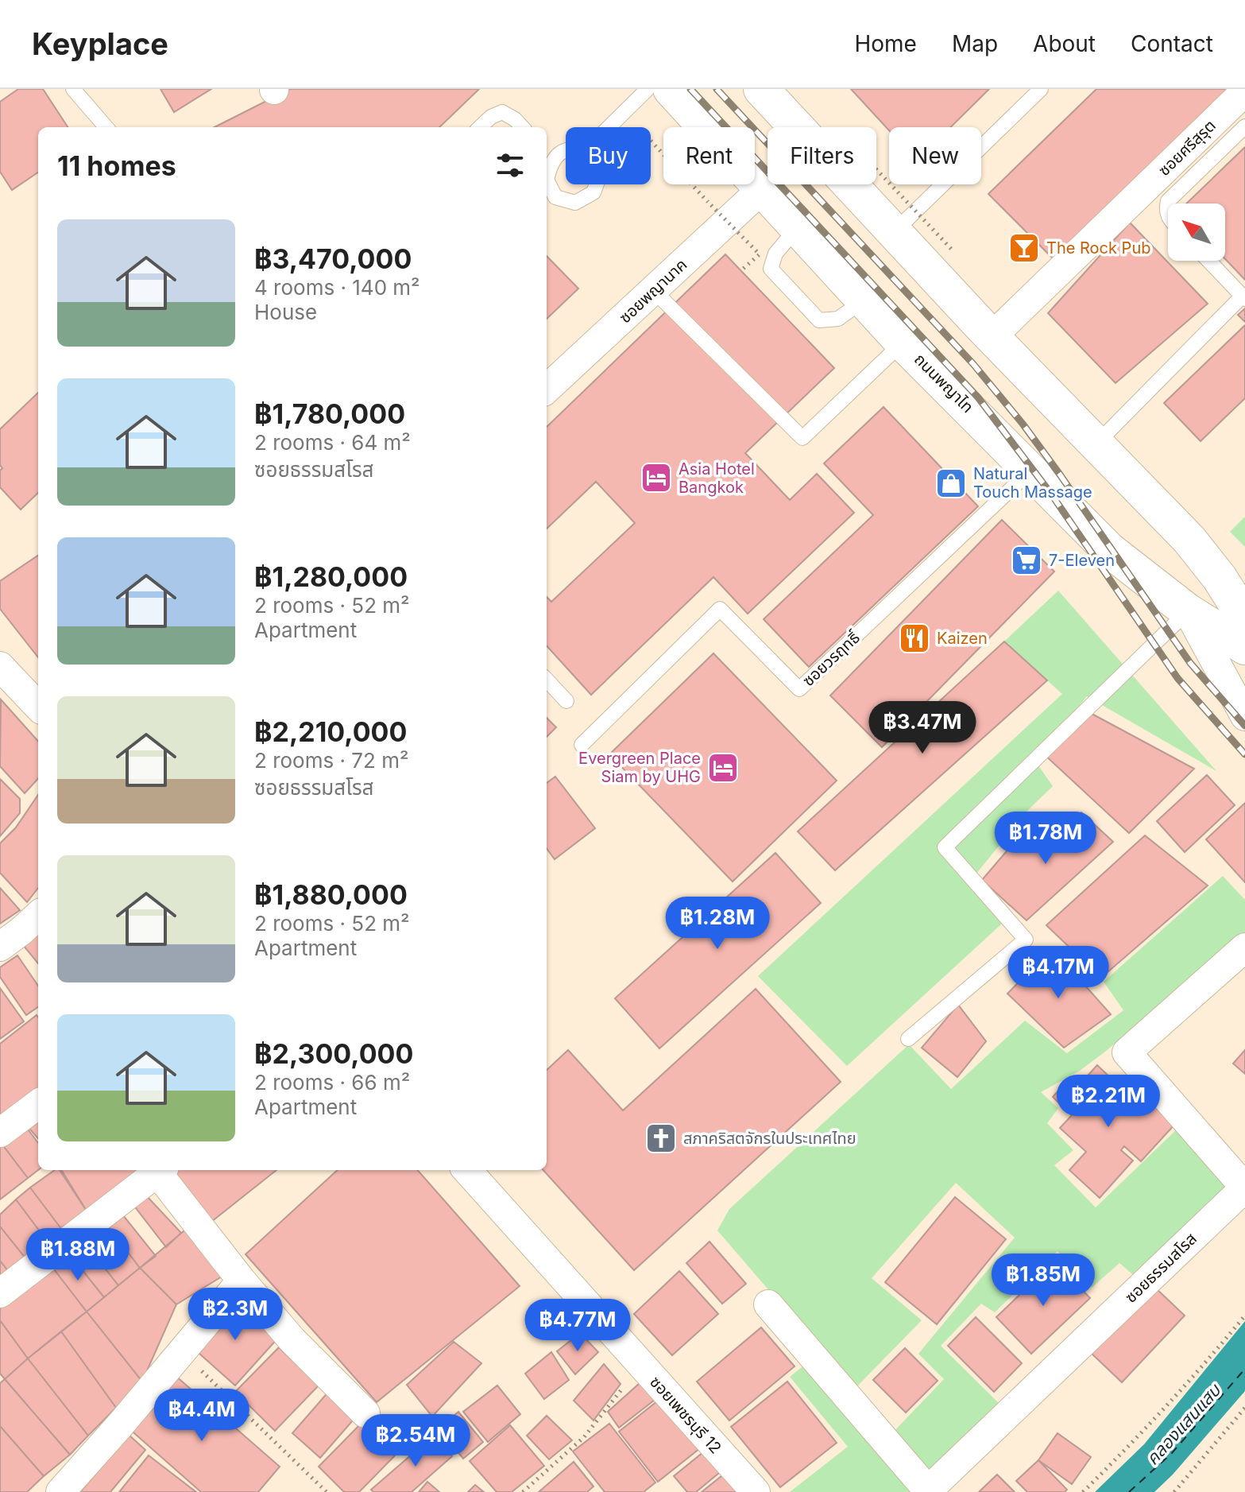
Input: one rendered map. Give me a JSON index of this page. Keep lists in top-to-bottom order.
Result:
{
  "streets": {
    "main road": ["ถนนพญาไท"],
    "street": [
      "ซอยศรีสุรุต",
      "ซอยพญานาค",
      "ซอยธรรมสโรส",
      "ซอยเพชรบุรี 12"
    ],
    "lane": ["ซอยวรฤทธิ์"]
  },
  "crossings": [
    ["ซอยพญานาค", "ถนนพญาไท"],
    ["ถนนพญาไท", "ซอยวรฤทธิ์"]
  ],
  "water": ["คลองแสนแสบ"],
  "places": {
    "bar": ["The Rock Pub"],
    "hotel": ["Asia Hotel Bangkok", "Evergreen Place Siam by UHG"],
    "shop": ["Natural Touch Massage"],
    "supermarket": ["7-Eleven"],
    "restaurant": ["Kaizen"],
    "church": ["สภาคริสตจักรในประเทศไทย"]
  },
  "north": "top left",
  "page": {
    "header": "Keyplace",
    "nav": [
      "Home",
      "Map",
      "About",
      "Contact"
    ],
    "chip": [
      "Buy",
      "Rent",
      "Filters",
      "New"
    ],
    "heading": "11 homes",
    "list": [
      {
        "name": "฿3,470,000",
        "note": "4 rooms · 140 m² · House"
      },
      {
        "name": "฿1,780,000",
        "note": "2 rooms · 64 m² · ซอยธรรมสโรส"
      },
      {
        "name": "฿1,280,000",
        "note": "2 rooms · 52 m² · Apartment"
      },
      {
        "name": "฿2,210,000",
        "note": "2 rooms · 72 m² · ซอยธรรมสโรส"
      },
      {
        "name": "฿1,880,000",
        "note": "2 rooms · 52 m² · Apartment"
      },
      {
        "name": "฿2,300,000",
        "note": "2 rooms · 66 m² · Apartment"
      }
    ],
    "price": [
      "฿3.47M",
      "฿1.78M",
      "฿1.28M",
      "฿4.17M",
      "฿2.21M",
      "฿1.88M",
      "฿1.85M",
      "฿2.3M",
      "฿4.77M",
      "฿4.4M",
      "฿2.54M"
    ]
  }
}
